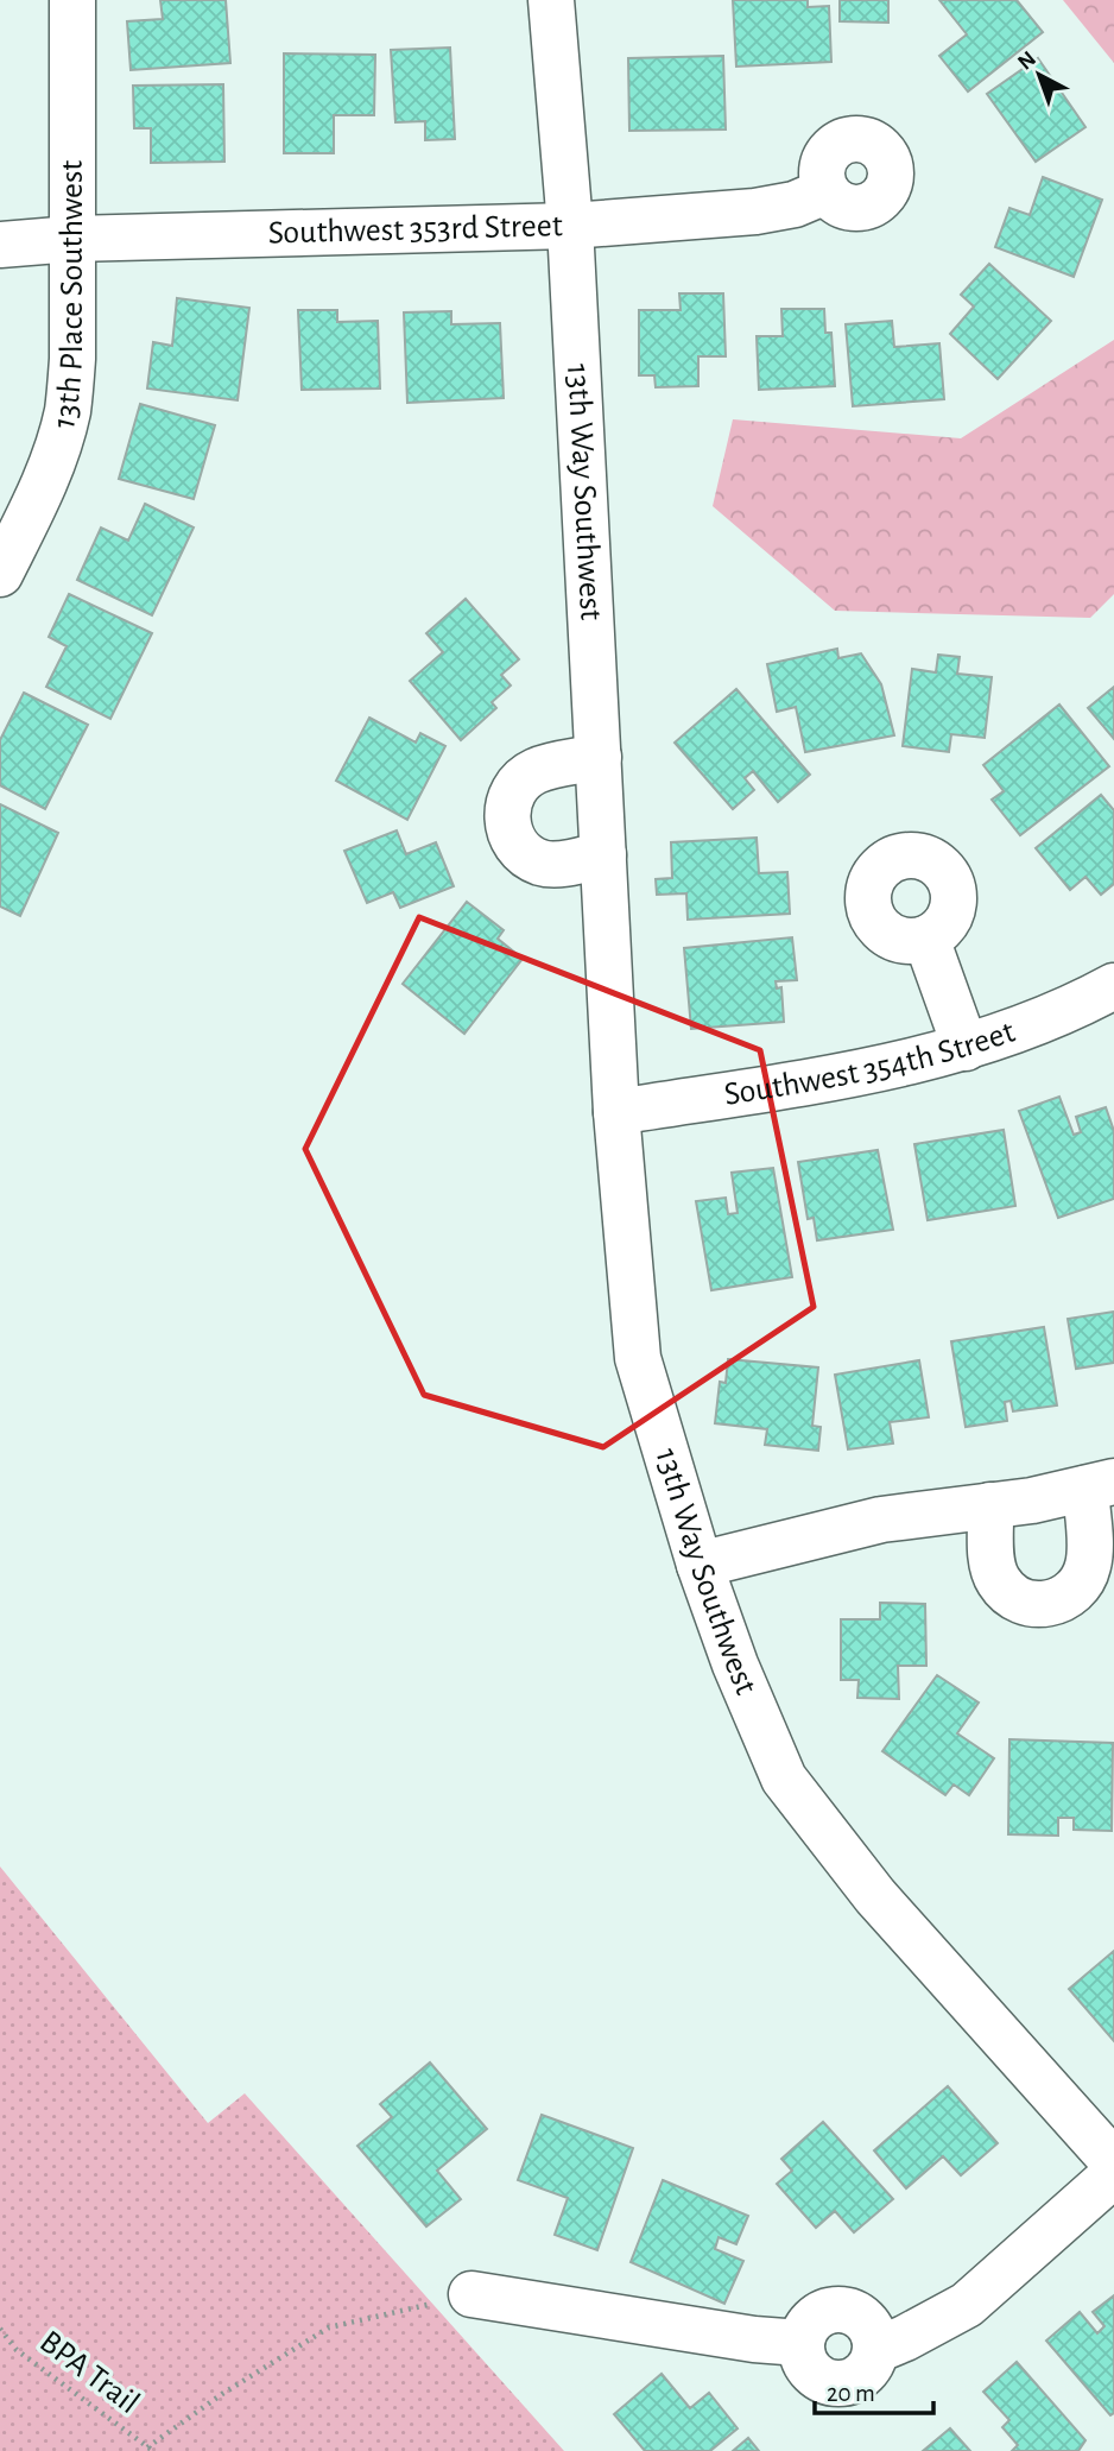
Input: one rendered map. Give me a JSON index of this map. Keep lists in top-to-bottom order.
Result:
{
  "streets": {
    "street": [
      "Southwest 353rd Street",
      "13th Place Southwest",
      "13th Way Southwest",
      "Southwest 354th Street"
    ],
    "path": ["BPA Trail"]
  },
  "crossings": [
    ["Southwest 353rd Street", "13th Place Southwest"],
    ["Southwest 353rd Street", "13th Way Southwest"],
    ["13th Way Southwest", "Southwest 354th Street"]
  ],
  "scale_bar": "20 m",
  "north": "top left"
}
